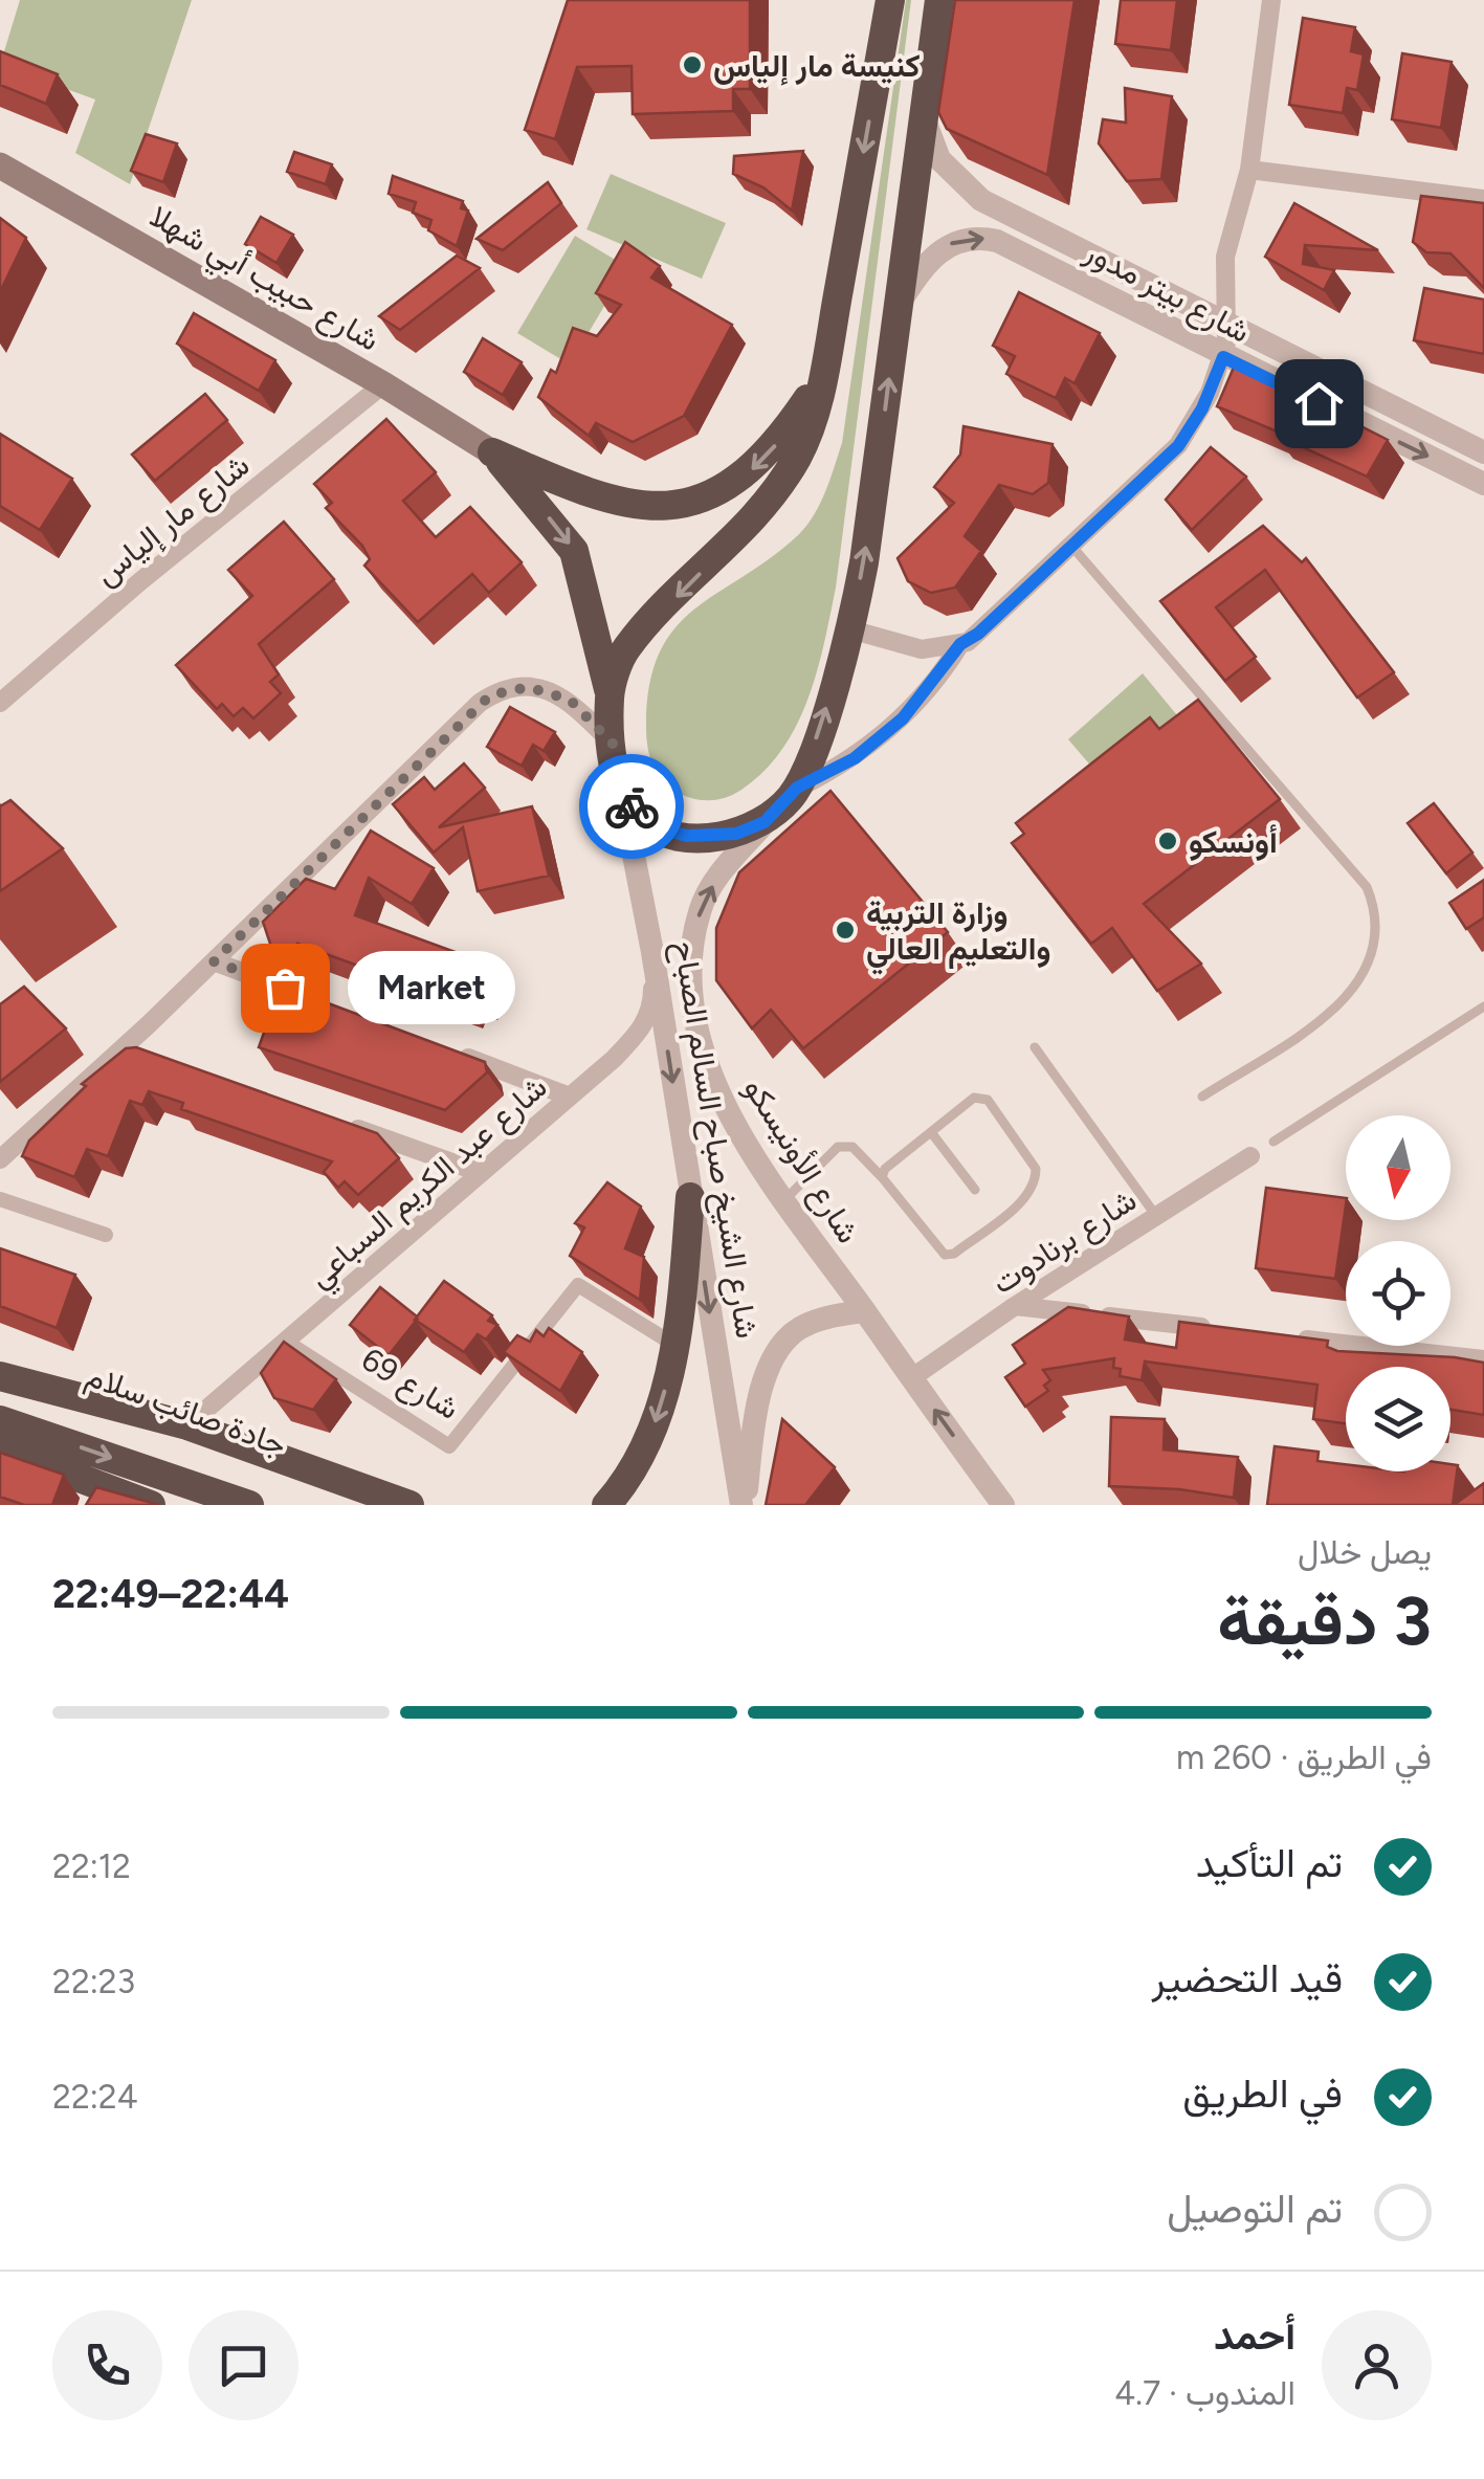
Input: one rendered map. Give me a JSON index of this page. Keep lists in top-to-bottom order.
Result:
{
  "streets": {
    "highway": ["جادة صائب سلام"],
    "main road": ["شارع حبيب أبي شهلا"],
    "street": [
      "شارع بيتر مدور",
      "شارع مار إلياس",
      "شارع الشيخ صباح السالم الصباح",
      "شارع الأونيسكو",
      "شارع عبد الكريم السباعي",
      "شارع برنادوت",
      "شارع 69"
    ]
  },
  "crossings": [
    ["شارع حبيب أبي شهلا", "شارع مار إلياس"],
    ["شارع الشيخ صباح السالم الصباح", "شارع عبد الكريم السباعي"],
    ["شارع الأونيسكو", "شارع برنادوت"],
    ["شارع عبد الكريم السباعي", "شارع 69"]
  ],
  "one_way": ["شارع الشيخ صباح السالم الصباح", "شارع الأونيسكو"],
  "places": [
    "كنيسة مار إلياس",
    "أونسكو",
    "وزارة التربية والتعليم العالي",
    "Market"
  ],
  "north": "bottom",
  "page": {
    "bubble": "Market",
    "heading": ["3 دقيقة", "يصل خلال", "22:44–22:49"],
    "panel": ["أحمد", "المندوب · 4.7"],
    "bar": "في الطريق · 260 m",
    "list": [
      ["تم التأكيد", "22:12"],
      ["قيد التحضير", "22:23"],
      ["في الطريق", "22:24"],
      "تم التوصيل"
    ]
  }
}
